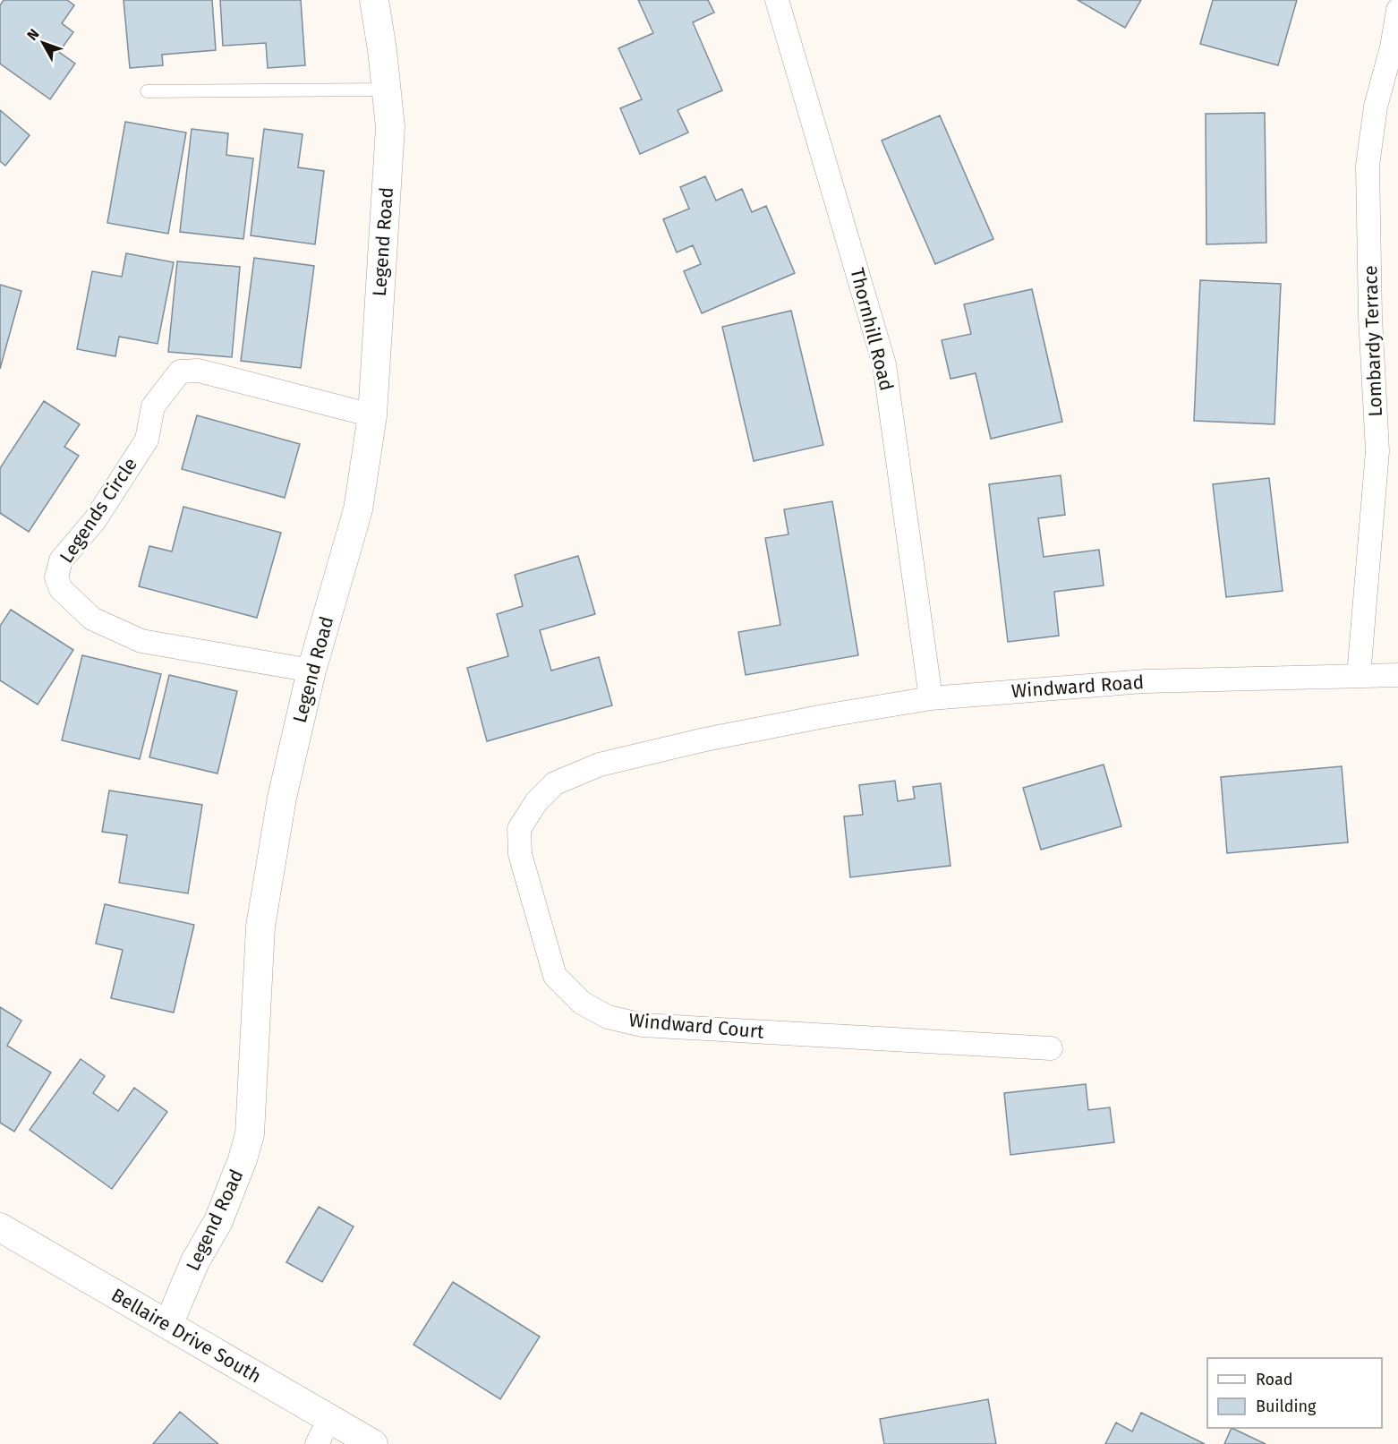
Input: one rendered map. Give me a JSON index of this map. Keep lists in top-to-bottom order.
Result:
{
  "streets": {
    "street": [
      "Legend Road",
      "Thornhill Road",
      "Lombardy Terrace",
      "Legends Circle",
      "Windward Road",
      "Windward Court",
      "Bellaire Drive South"
    ]
  },
  "crossings": [
    ["Legend Road", "Legends Circle"],
    ["Legend Road", "Bellaire Drive South"],
    ["Thornhill Road", "Windward Road"],
    ["Lombardy Terrace", "Windward Road"],
    ["Windward Road", "Windward Court"]
  ],
  "legend": ["Road", "Building"],
  "north": "top left"
}
